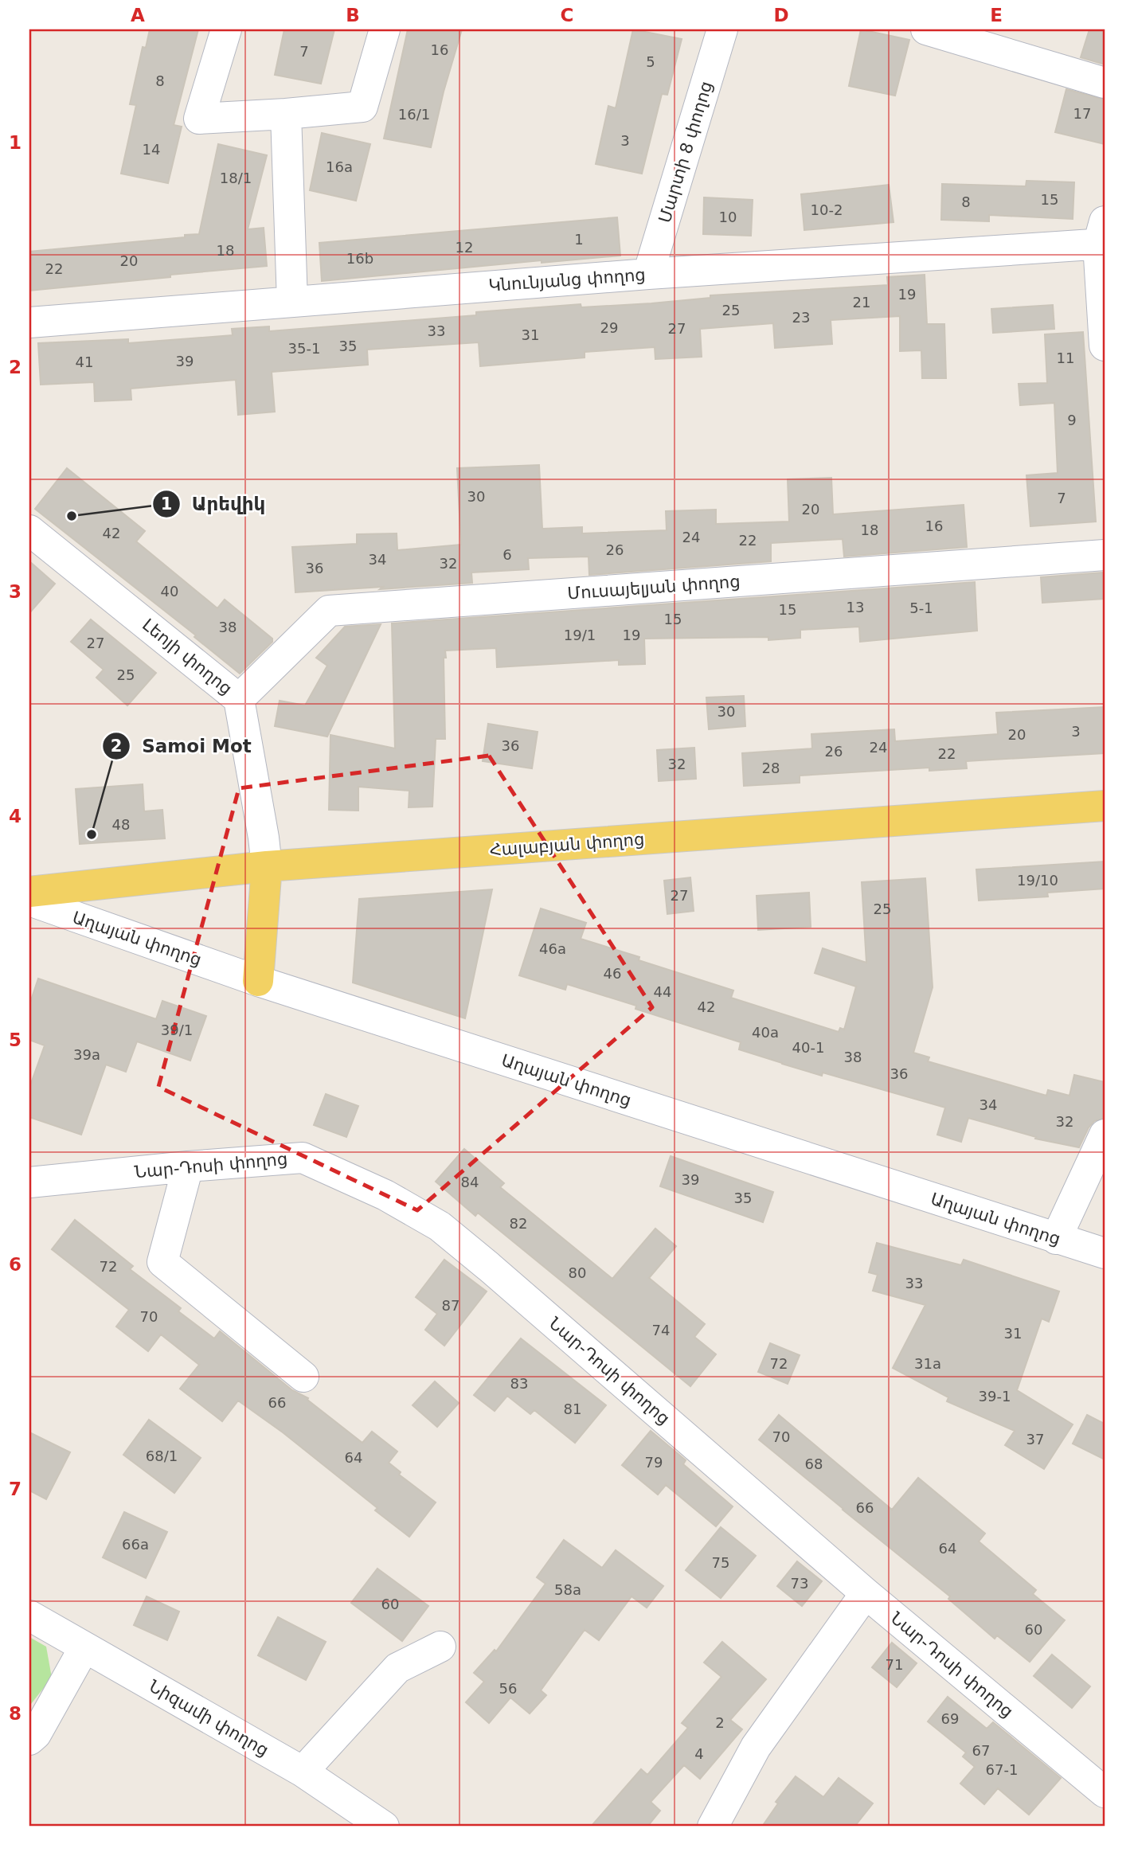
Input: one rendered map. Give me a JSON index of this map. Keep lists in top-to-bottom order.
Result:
{
  "streets": {
    "main road": ["Հալաբյան փողոց"],
    "street": [
      "Մարտի 8 փողոց",
      "Կնունյանց փողոց",
      "Մուսայելյան փողոց",
      "Լեոյի փողոց",
      "Աղայան փողոց",
      "Նար-Դոսի փողոց",
      "Նիզամի փողոց"
    ]
  },
  "crossings": [
    ["Մարտի 8 փողոց", "Կնունյանց փողոց"],
    ["Մուսայելյան փողոց", "Լեոյի փողոց"],
    ["Լեոյի փողոց", "Հալաբյան փողոց"]
  ],
  "places": ["Արեվիկ", "Samoi Mot"],
  "house_numbers": [
    "16",
    "7",
    "5",
    "8",
    "17",
    "16/1",
    "3",
    "14",
    "16a",
    "18/1",
    "15",
    "8",
    "10-2",
    "10",
    "1",
    "12",
    "18",
    "16b",
    "20",
    "22",
    "19",
    "21",
    "25",
    "23",
    "29",
    "27",
    "33",
    "31",
    "35",
    "35-1",
    "11",
    "39",
    "41",
    "9",
    "30",
    "7",
    "20",
    "16",
    "18",
    "42",
    "24",
    "22",
    "26",
    "6",
    "34",
    "32",
    "36",
    "40",
    "13",
    "5-1",
    "15",
    "15",
    "38",
    "19/1",
    "19",
    "27",
    "25",
    "30",
    "3",
    "20",
    "36",
    "24",
    "26",
    "22",
    "32",
    "28",
    "48",
    "19/10",
    "27",
    "25",
    "46a",
    "46",
    "44",
    "42",
    "39/1",
    "40a",
    "40-1",
    "39a",
    "38",
    "36",
    "34",
    "32",
    "39",
    "84",
    "35",
    "82",
    "72",
    "80",
    "33",
    "87",
    "70",
    "74",
    "31",
    "72",
    "31a",
    "83",
    "39-1",
    "66",
    "81",
    "70",
    "37",
    "68/1",
    "64",
    "79",
    "68",
    "66",
    "66a",
    "64",
    "75",
    "73",
    "58a",
    "60",
    "60",
    "71",
    "56",
    "69",
    "2",
    "67",
    "4",
    "67-1"
  ],
  "grid": {
    "columns": [
      "A",
      "B",
      "C",
      "D",
      "E"
    ],
    "rows": [
      "1",
      "2",
      "3",
      "4",
      "5",
      "6",
      "7",
      "8"
    ]
  }
}
